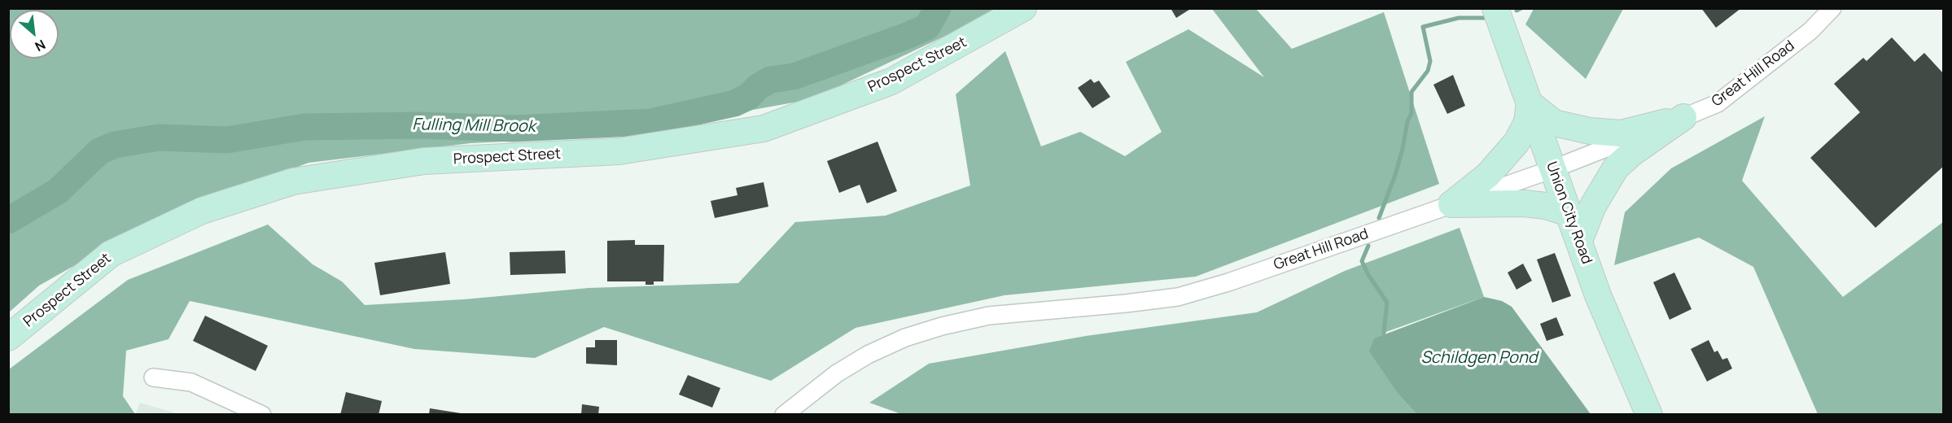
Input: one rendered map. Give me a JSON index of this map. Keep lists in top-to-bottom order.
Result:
{
  "streets": {
    "main road": ["Prospect Street", "Union City Road"],
    "street": ["Great Hill Road"]
  },
  "crossings": [
    ["Great Hill Road", "Union City Road"]
  ],
  "water": ["Fulling Mill Brook", "Schildgen Pond"],
  "north": "bottom right"
}
